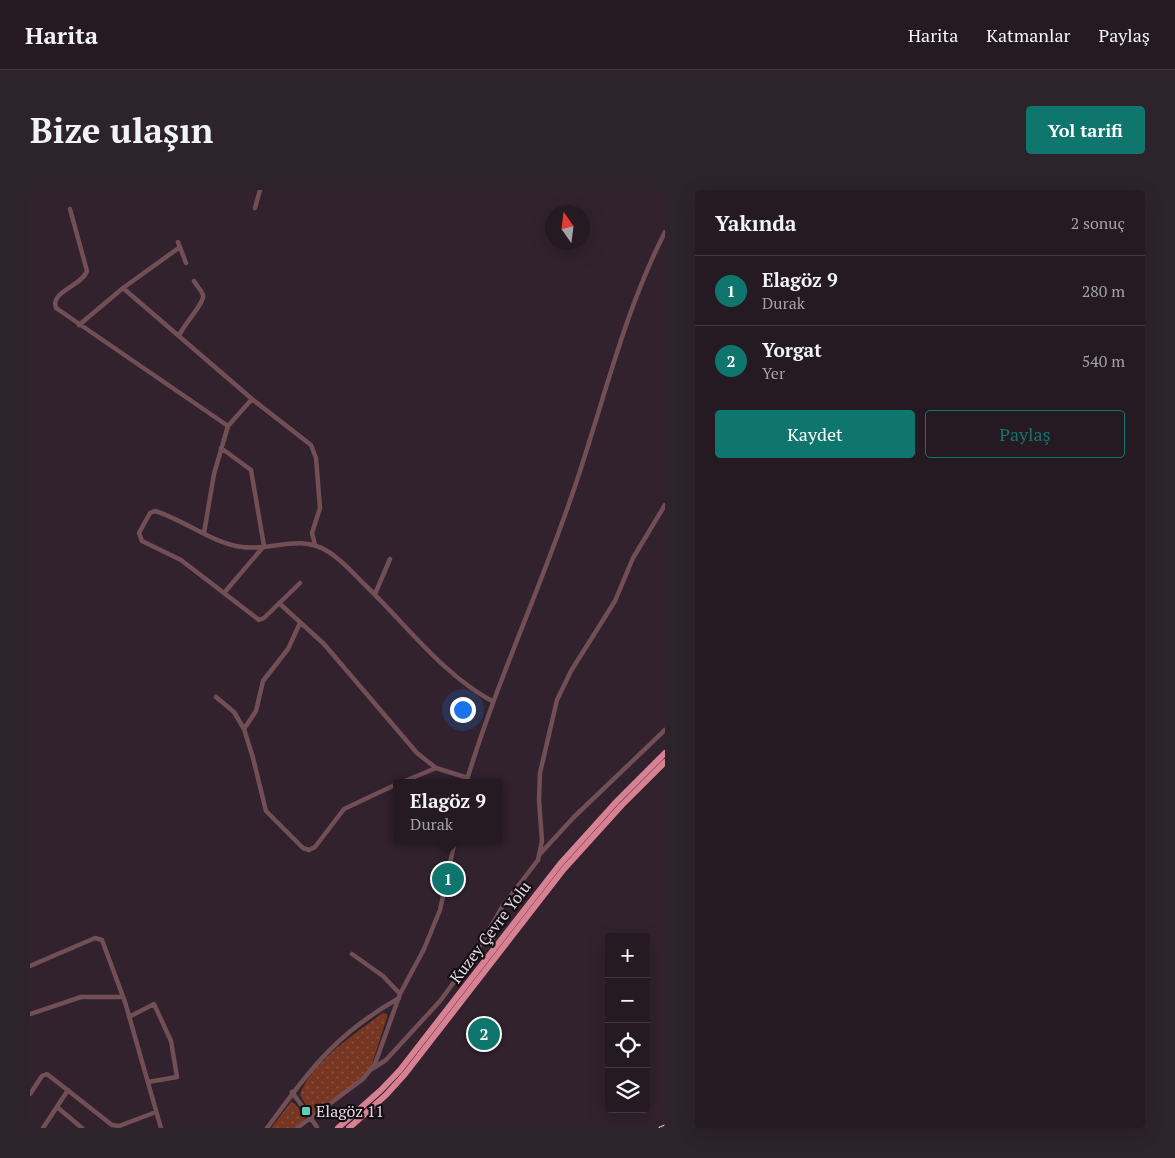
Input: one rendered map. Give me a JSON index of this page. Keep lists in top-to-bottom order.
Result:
{
  "streets": {
    "highway": ["Kuzey Çevre Yolu"]
  },
  "places": {
    "transit": ["Elagöz 11"]
  },
  "north": "top",
  "page": {
    "header": "Harita",
    "nav": ["Harita", "Katmanlar", "Paylaş"],
    "buttons": [
      "Yol tarifi",
      ["Kaydet", "Paylaş"]
    ],
    "title": "Bize ulaşın",
    "heading": ["Yakında", "2 sonuç"],
    "list": [
      {
        "mark": "1",
        "name": "Elagöz 9",
        "note": "Durak",
        "value": "280 m"
      },
      {
        "mark": "2",
        "name": "Yorgat",
        "note": "Yer",
        "value": "540 m"
      }
    ],
    "popup": ["Elagöz 9", "Durak"],
    "pins": ["1", "2"],
    "map_buttons": ["+", "−"]
  }
}
